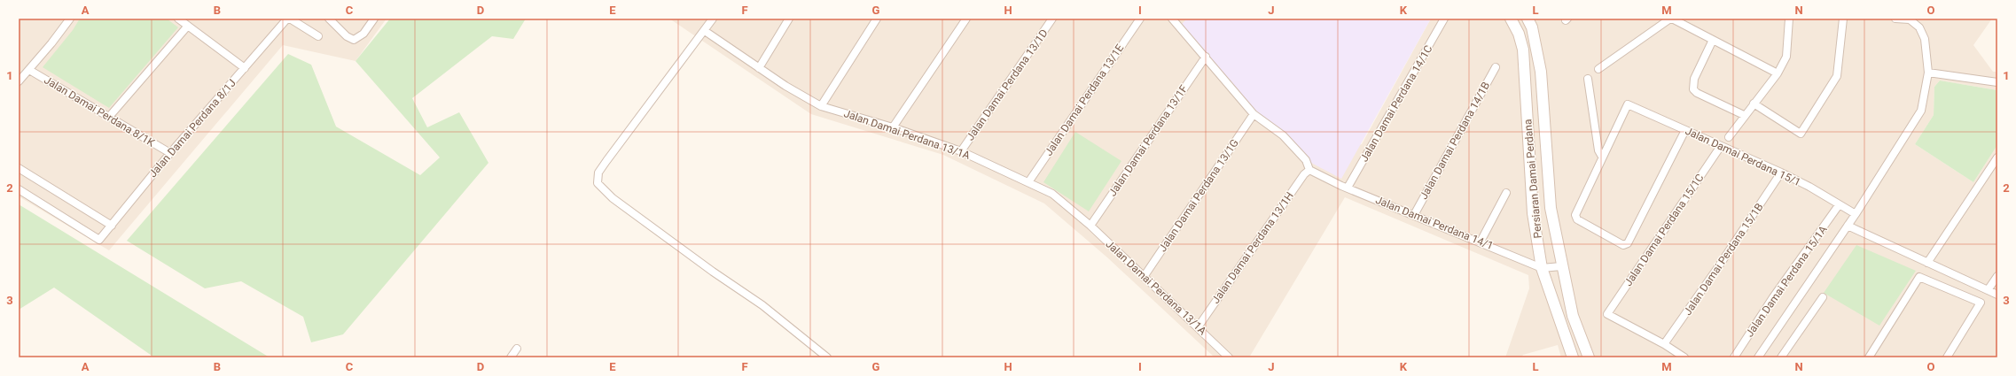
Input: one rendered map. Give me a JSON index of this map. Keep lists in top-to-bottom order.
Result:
{
  "streets": {
    "main road": ["Persiaran Damai Perdana"],
    "street": [
      "Jalan Damai Perdana 13/1D",
      "Jalan Damai Perdana 13/1E",
      "Jalan Damai Perdana 14/1C",
      "Jalan Damai Perdana 8/1K",
      "Jalan Damai Perdana 8/1J",
      "Jalan Damai Perdana 13/1A",
      "Jalan Damai Perdana 13/1F",
      "Jalan Damai Perdana 14/1B",
      "Jalan Damai Perdana 15/1",
      "Jalan Damai Perdana 13/1G",
      "Jalan Damai Perdana 14/1",
      "Jalan Damai Perdana 15/1C",
      "Jalan Damai Perdana 13/1H",
      "Jalan Damai Perdana 15/1B",
      "Jalan Damai Perdana 15/1A"
    ]
  },
  "crossings": [
    ["Jalan Damai Perdana 13/1D", "Jalan Damai Perdana 13/1A"],
    ["Jalan Damai Perdana 13/1E", "Jalan Damai Perdana 13/1A"],
    ["Jalan Damai Perdana 14/1C", "Jalan Damai Perdana 14/1"],
    ["Jalan Damai Perdana 8/1K", "Jalan Damai Perdana 8/1J"],
    ["Jalan Damai Perdana 13/1A", "Jalan Damai Perdana 13/1F"],
    ["Jalan Damai Perdana 13/1A", "Jalan Damai Perdana 13/1G"],
    ["Jalan Damai Perdana 13/1A", "Jalan Damai Perdana 13/1H"],
    ["Jalan Damai Perdana 14/1B", "Jalan Damai Perdana 14/1"],
    ["Jalan Damai Perdana 15/1", "Jalan Damai Perdana 15/1C"],
    ["Jalan Damai Perdana 15/1", "Jalan Damai Perdana 15/1B"],
    ["Jalan Damai Perdana 15/1", "Jalan Damai Perdana 15/1A"],
    ["Persiaran Damai Perdana", "Jalan Damai Perdana 14/1"],
    ["Jalan Damai Perdana 14/1", "Jalan Damai Perdana 13/1H"],
    ["Jalan Damai Perdana 15/1C", "Jalan Damai Perdana 15/1B"]
  ],
  "grid": {
    "columns": [
      "A",
      "B",
      "C",
      "D",
      "E",
      "F",
      "G",
      "H",
      "I",
      "J",
      "K",
      "L",
      "M",
      "N",
      "O"
    ],
    "rows": ["1", "2", "3"]
  }
}
